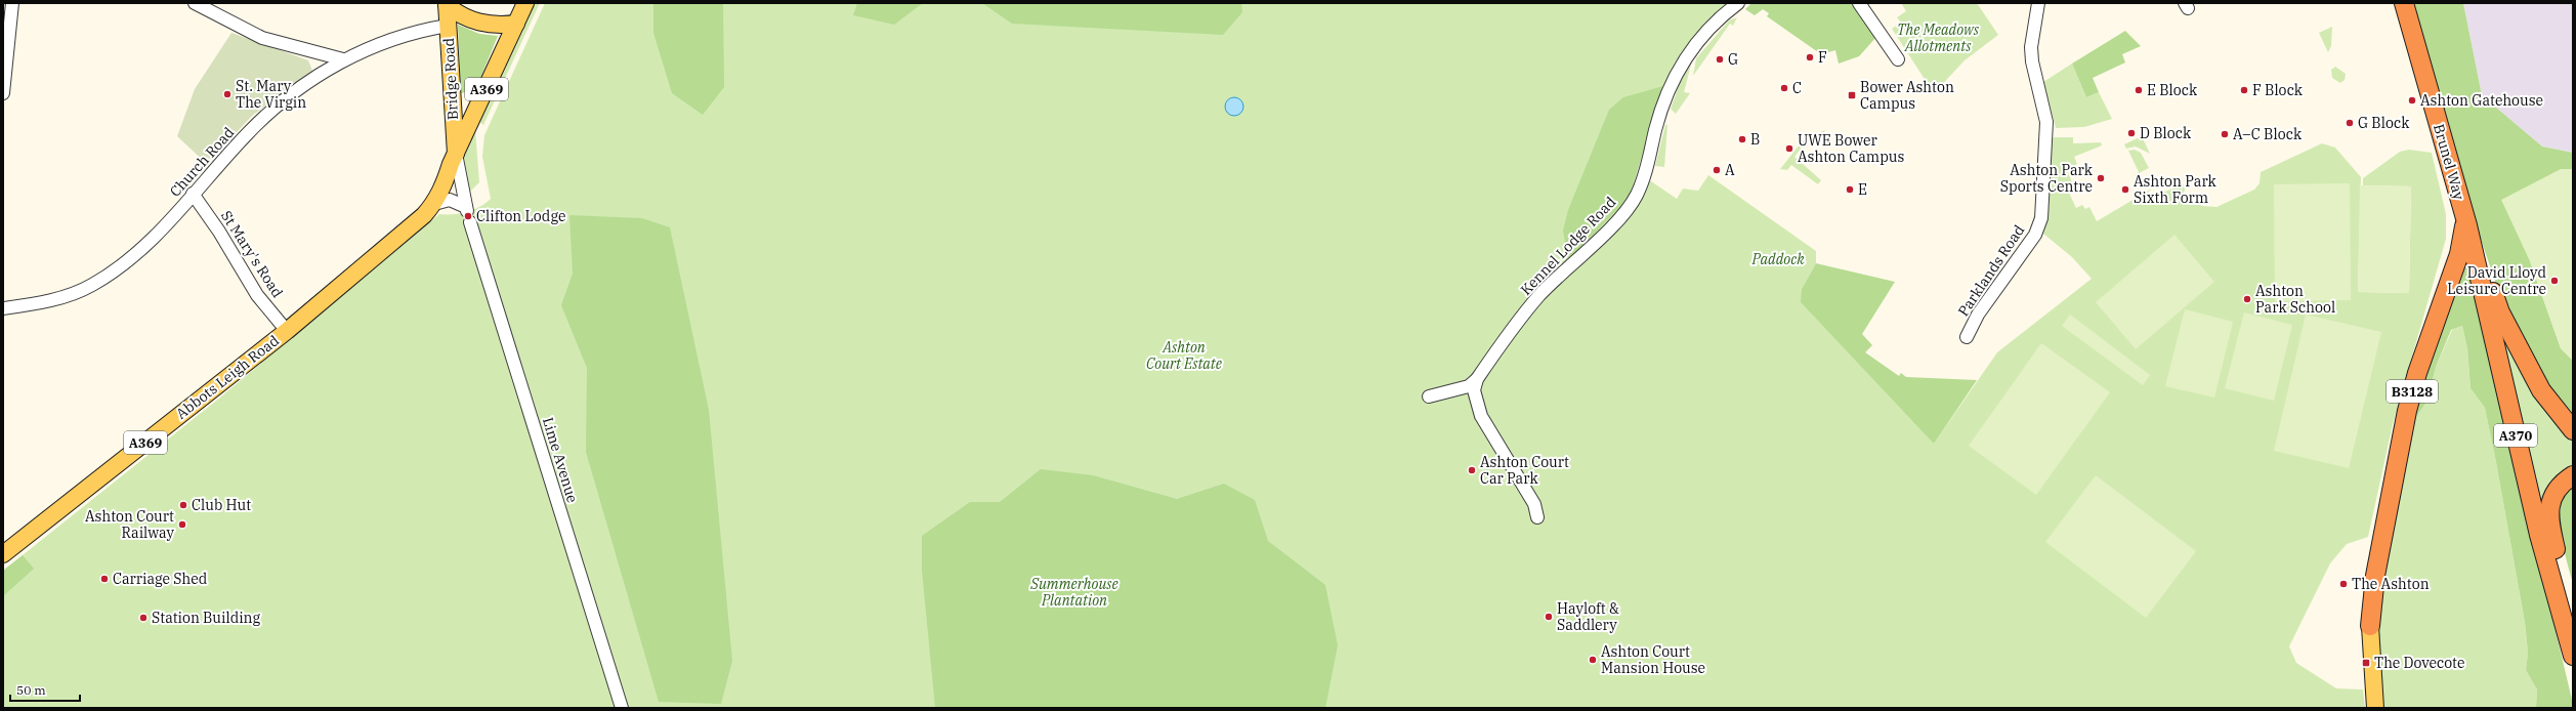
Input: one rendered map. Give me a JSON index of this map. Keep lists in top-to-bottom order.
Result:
{
  "streets": {
    "highway": ["Brunel Way", "B3128", "A370"],
    "main road": ["Bridge Road", "A369", "Abbots Leigh Road"],
    "street": [
      "Church Road",
      "Kennel Lodge Road",
      "St Mary's Road",
      "Parklands Road",
      "Lime Avenue"
    ]
  },
  "crossings": [
    ["Bridge Road", "A369"],
    ["Bridge Road", "Church Road"],
    ["Bridge Road", "Abbots Leigh Road"],
    ["Bridge Road", "Lime Avenue"],
    ["A369", "Abbots Leigh Road"],
    ["A369", "Lime Avenue"],
    ["Church Road", "St Mary's Road"],
    ["Brunel Way", "B3128"],
    ["Brunel Way", "A370"],
    ["St Mary's Road", "Abbots Leigh Road"],
    ["Abbots Leigh Road", "Lime Avenue"],
    ["B3128", "A370"]
  ],
  "parks": [
    "The Meadows Allotments",
    "Paddock",
    "Ashton Court Estate",
    "Summerhouse Plantation"
  ],
  "places": {
    "other": [
      "F",
      "G",
      "C",
      "E Block",
      "F Block",
      "St. Mary The Virgin",
      "Ashton Gatehouse",
      "G Block",
      "D Block",
      "A–C Block",
      "B",
      "UWE Bower Ashton Campus",
      "A",
      "Ashton Park Sports Centre",
      "E",
      "Ashton Park Sixth Form",
      "Clifton Lodge",
      "David Lloyd Leisure Centre",
      "Ashton Park School",
      "Ashton Court Car Park",
      "Club Hut",
      "Ashton Court Railway",
      "Carriage Shed",
      "The Ashton",
      "Hayloft & Saddlery",
      "Station Building",
      "Ashton Court Mansion House"
    ],
    "transit": ["Bower Ashton Campus", "The Dovecote"]
  },
  "scale_bar": "50 m"
}
